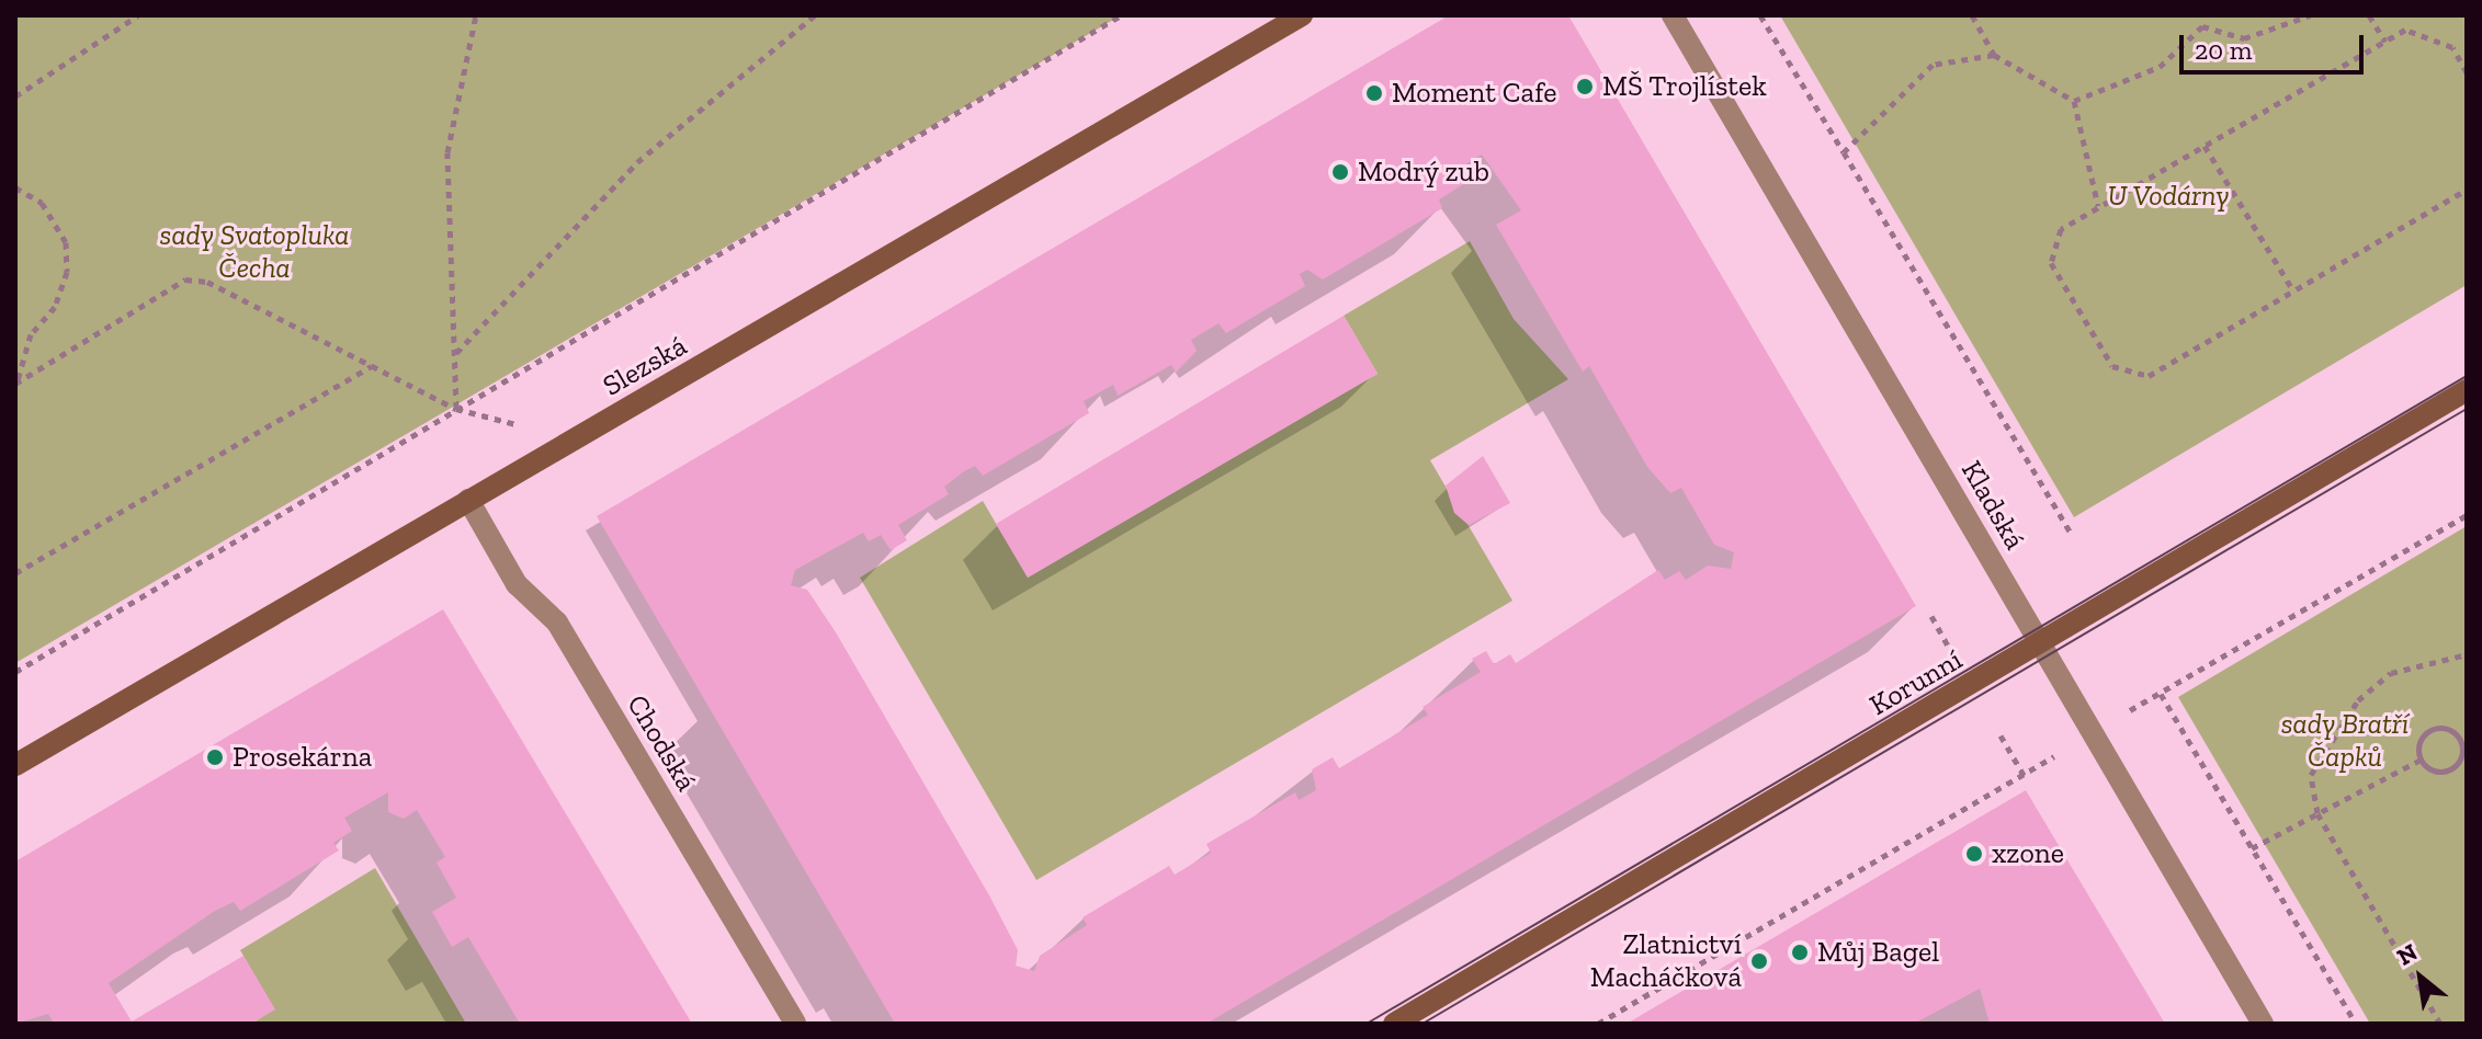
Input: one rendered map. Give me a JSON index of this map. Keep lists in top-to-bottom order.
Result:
{
  "streets": {
    "street": [
      "Slezská",
      "Kladská",
      "Korunní",
      "Chodská"
    ]
  },
  "crossings": [
    ["Slezská", "Chodská"],
    ["Kladská", "Korunní"]
  ],
  "parks": ["U Vodárny", "sady Svatopluka Čecha", "sady Bratří Čapků"],
  "places": [
    "MŠ Trojlístek",
    "Moment Cafe",
    "Modrý zub",
    "Prosekárna",
    "xzone",
    "Můj Bagel",
    "Zlatnictví Macháčková"
  ],
  "scale_bar": "20 m",
  "north": "top left"
}
